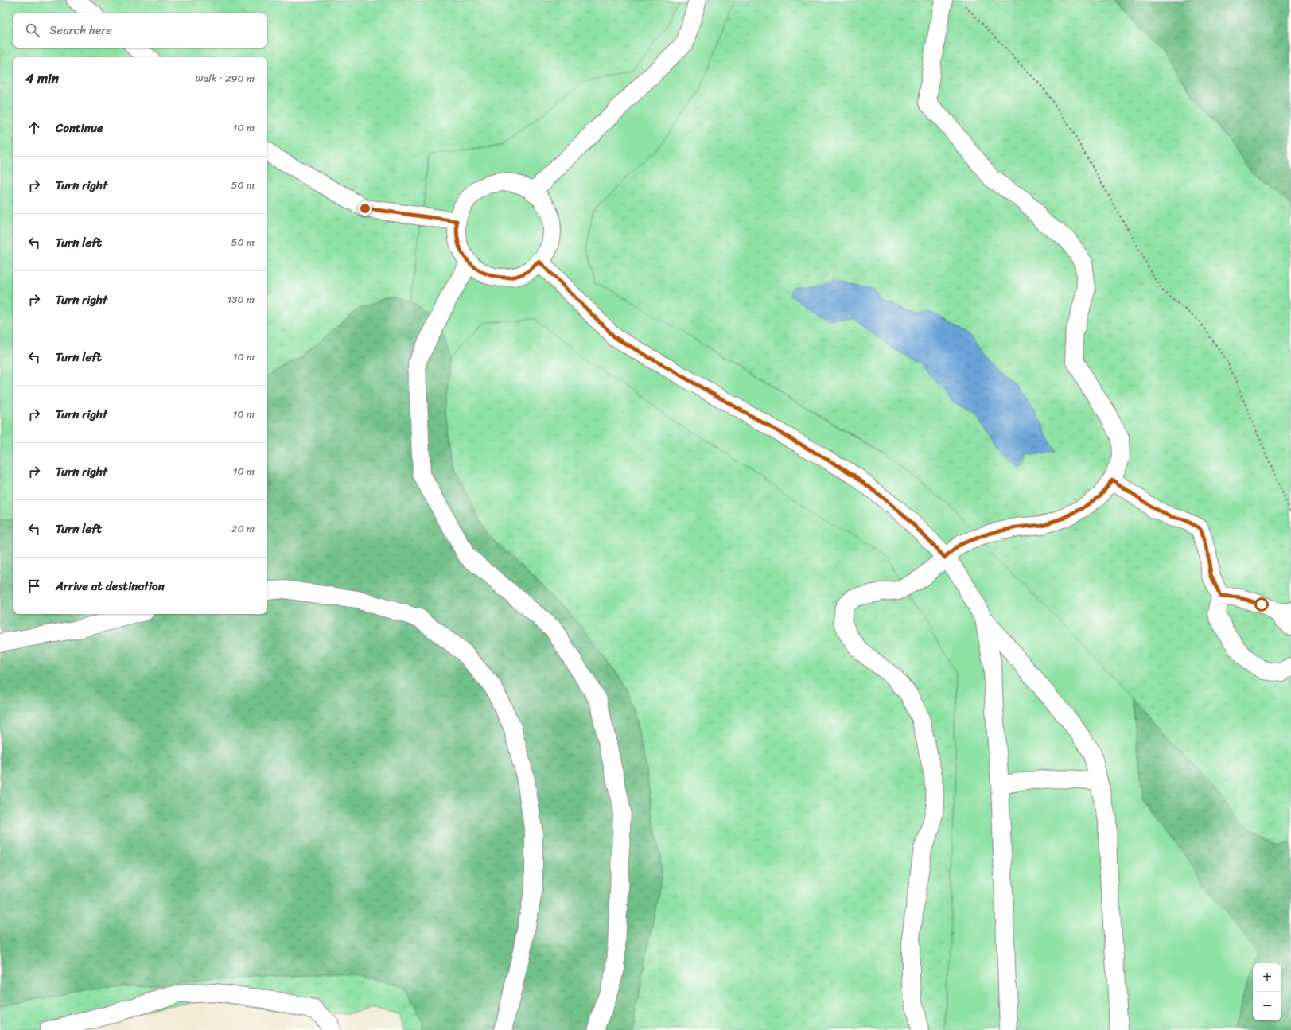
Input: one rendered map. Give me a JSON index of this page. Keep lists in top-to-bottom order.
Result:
{
  "page": {
    "search": "Search here",
    "heading": ["4 min", "Walk · 290 m"],
    "list": [
      ["Continue", "10 m"],
      ["Turn right", "50 m"],
      ["Turn left", "50 m"],
      ["Turn right", "130 m"],
      ["Turn left", "10 m"],
      ["Turn right", "10 m"],
      ["Turn right", "10 m"],
      ["Turn left", "20 m"],
      "Arrive at destination"
    ],
    "map_buttons": ["+", "−"]
  }
}
